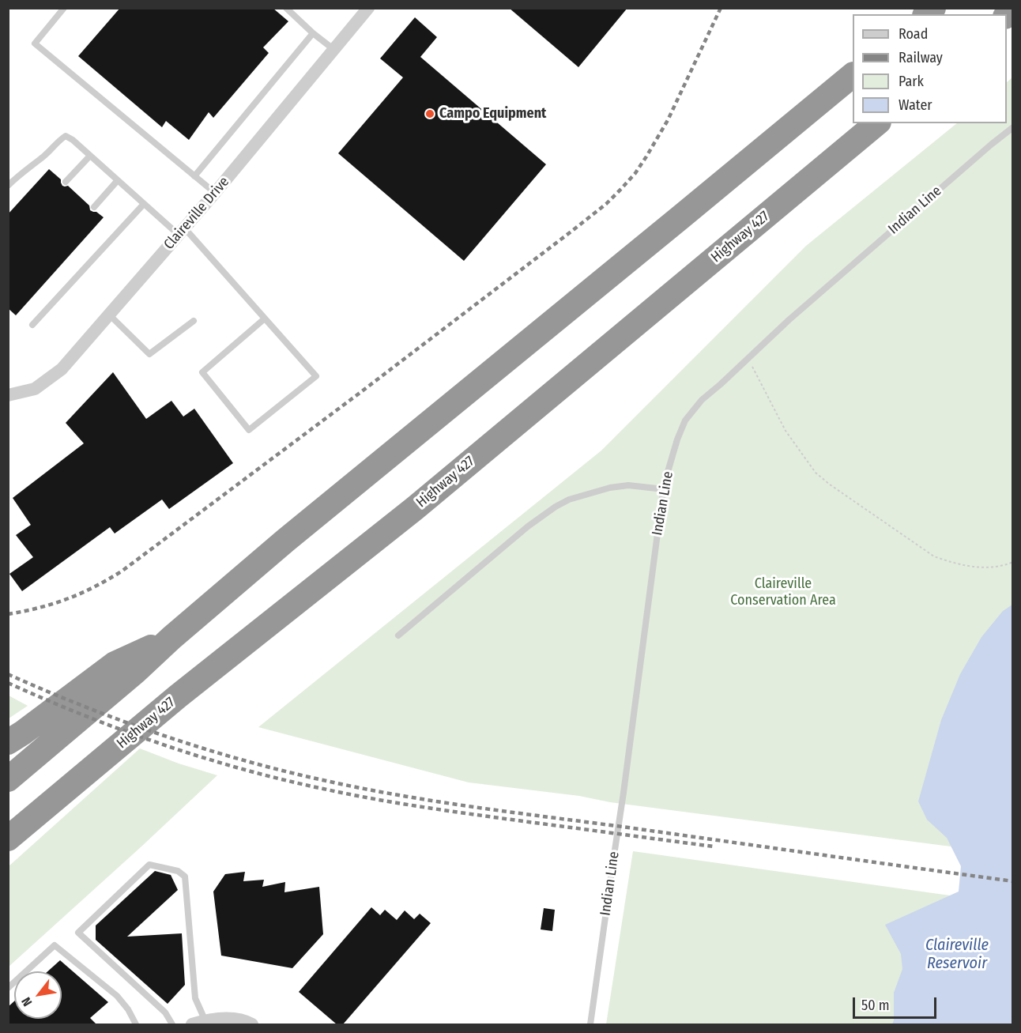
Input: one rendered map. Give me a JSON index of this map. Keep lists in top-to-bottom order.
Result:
{
  "streets": {
    "highway": ["Highway 427"],
    "street": ["Claireville Drive"],
    "lane": ["Indian Line"]
  },
  "water": ["Claireville Reservoir"],
  "parks": ["Claireville Conservation Area"],
  "places": ["Campo Equipment"],
  "legend": [
    "Road",
    "Railway",
    "Park",
    "Water"
  ],
  "scale_bar": "50 m",
  "north": "bottom left"
}
